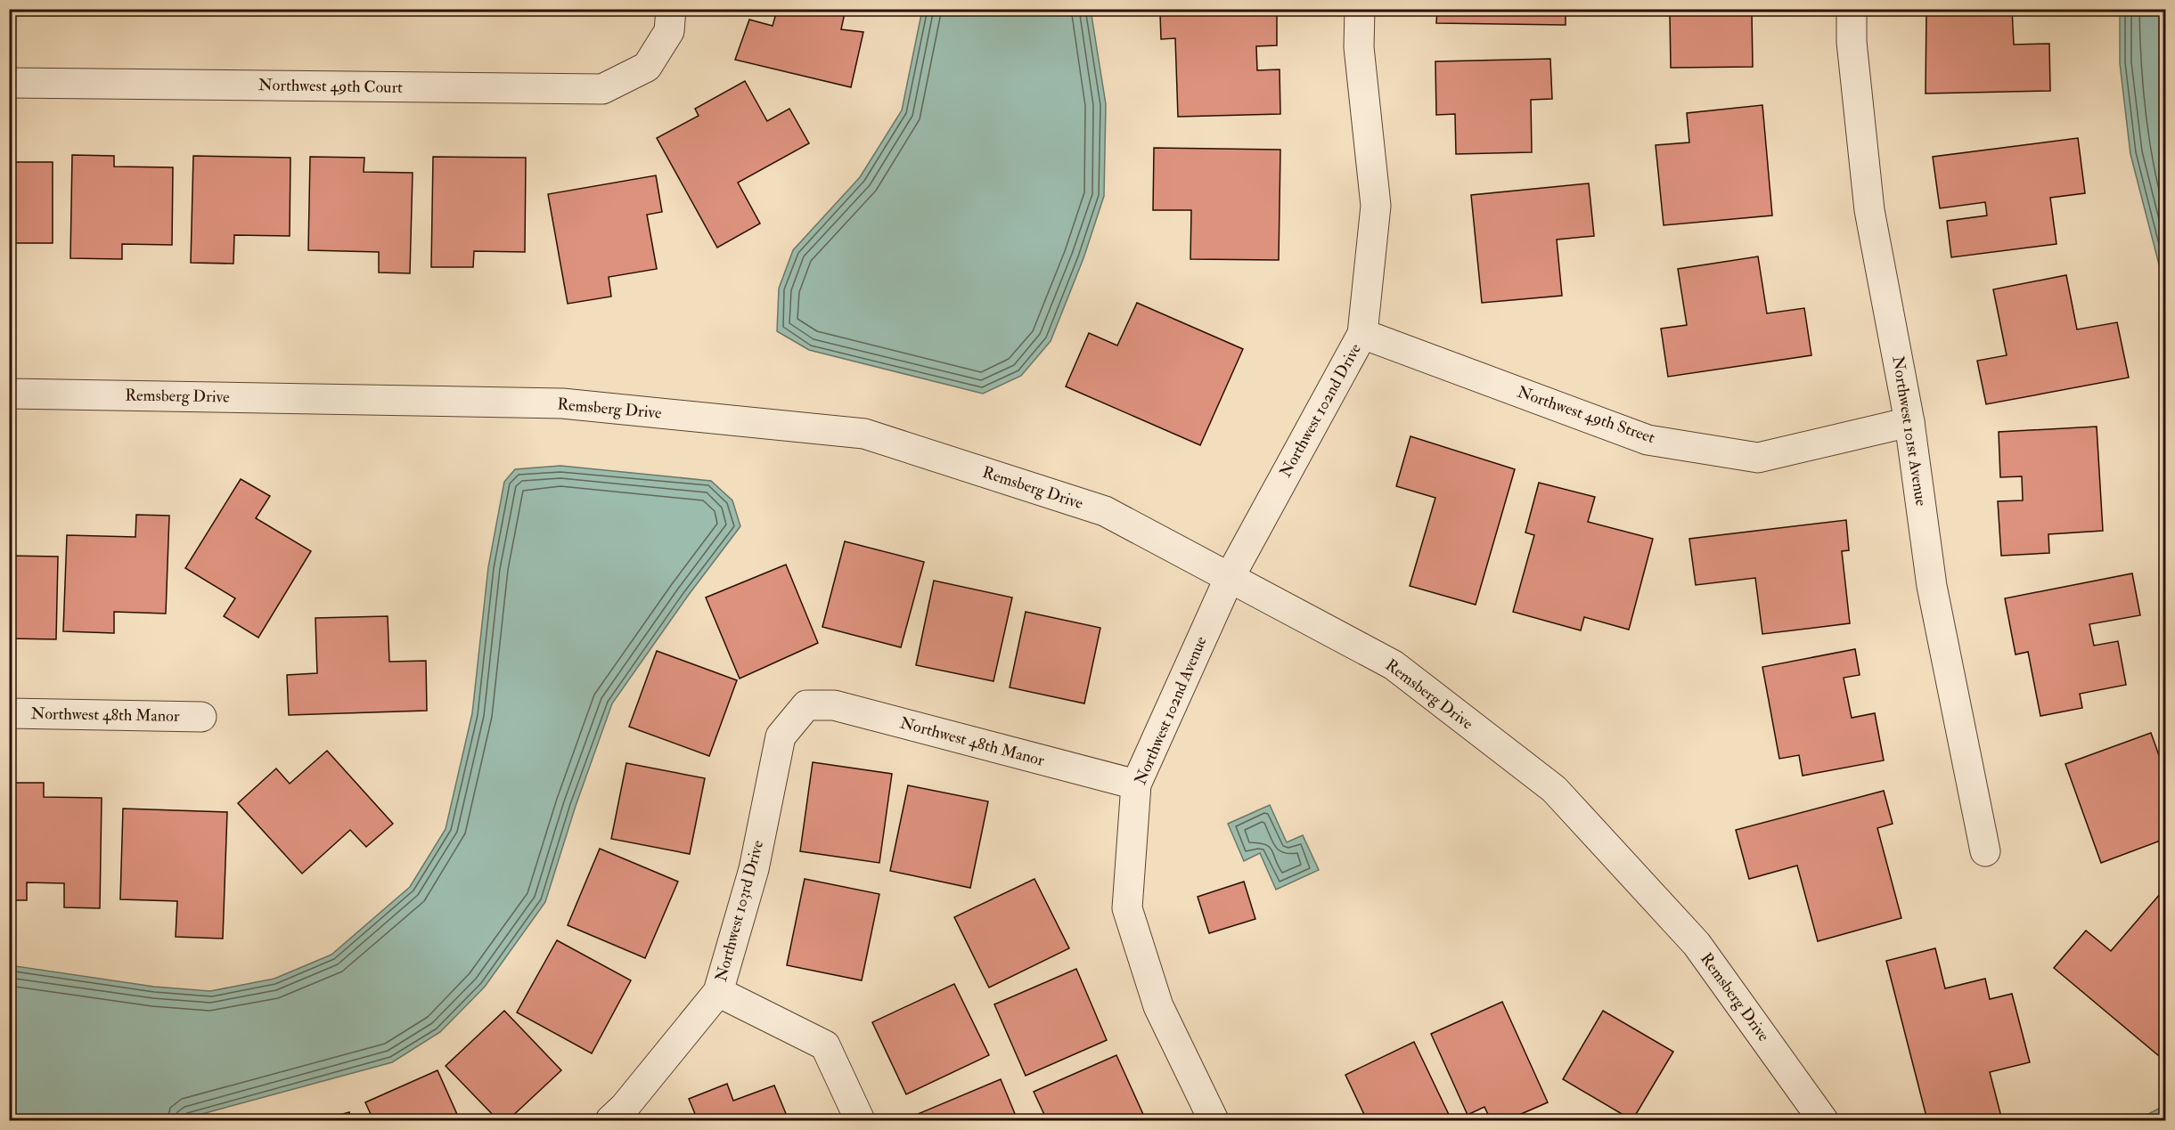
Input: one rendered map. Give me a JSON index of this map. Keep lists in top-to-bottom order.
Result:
{
  "streets": {
    "street": [
      "Northwest 49th Court",
      "Remsberg Drive",
      "Northwest 102nd Drive",
      "Northwest 49th Street",
      "Northwest 101st Avenue",
      "Northwest 102nd Avenue",
      "Northwest 48th Manor",
      "Northwest 103rd Drive"
    ]
  },
  "crossings": [
    ["Remsberg Drive", "Northwest 102nd Drive"],
    ["Remsberg Drive", "Northwest 102nd Avenue"],
    ["Northwest 102nd Drive", "Northwest 49th Street"],
    ["Northwest 102nd Drive", "Northwest 102nd Avenue"],
    ["Northwest 49th Street", "Northwest 101st Avenue"],
    ["Northwest 102nd Avenue", "Northwest 48th Manor"],
    ["Northwest 48th Manor", "Northwest 103rd Drive"]
  ]
}
